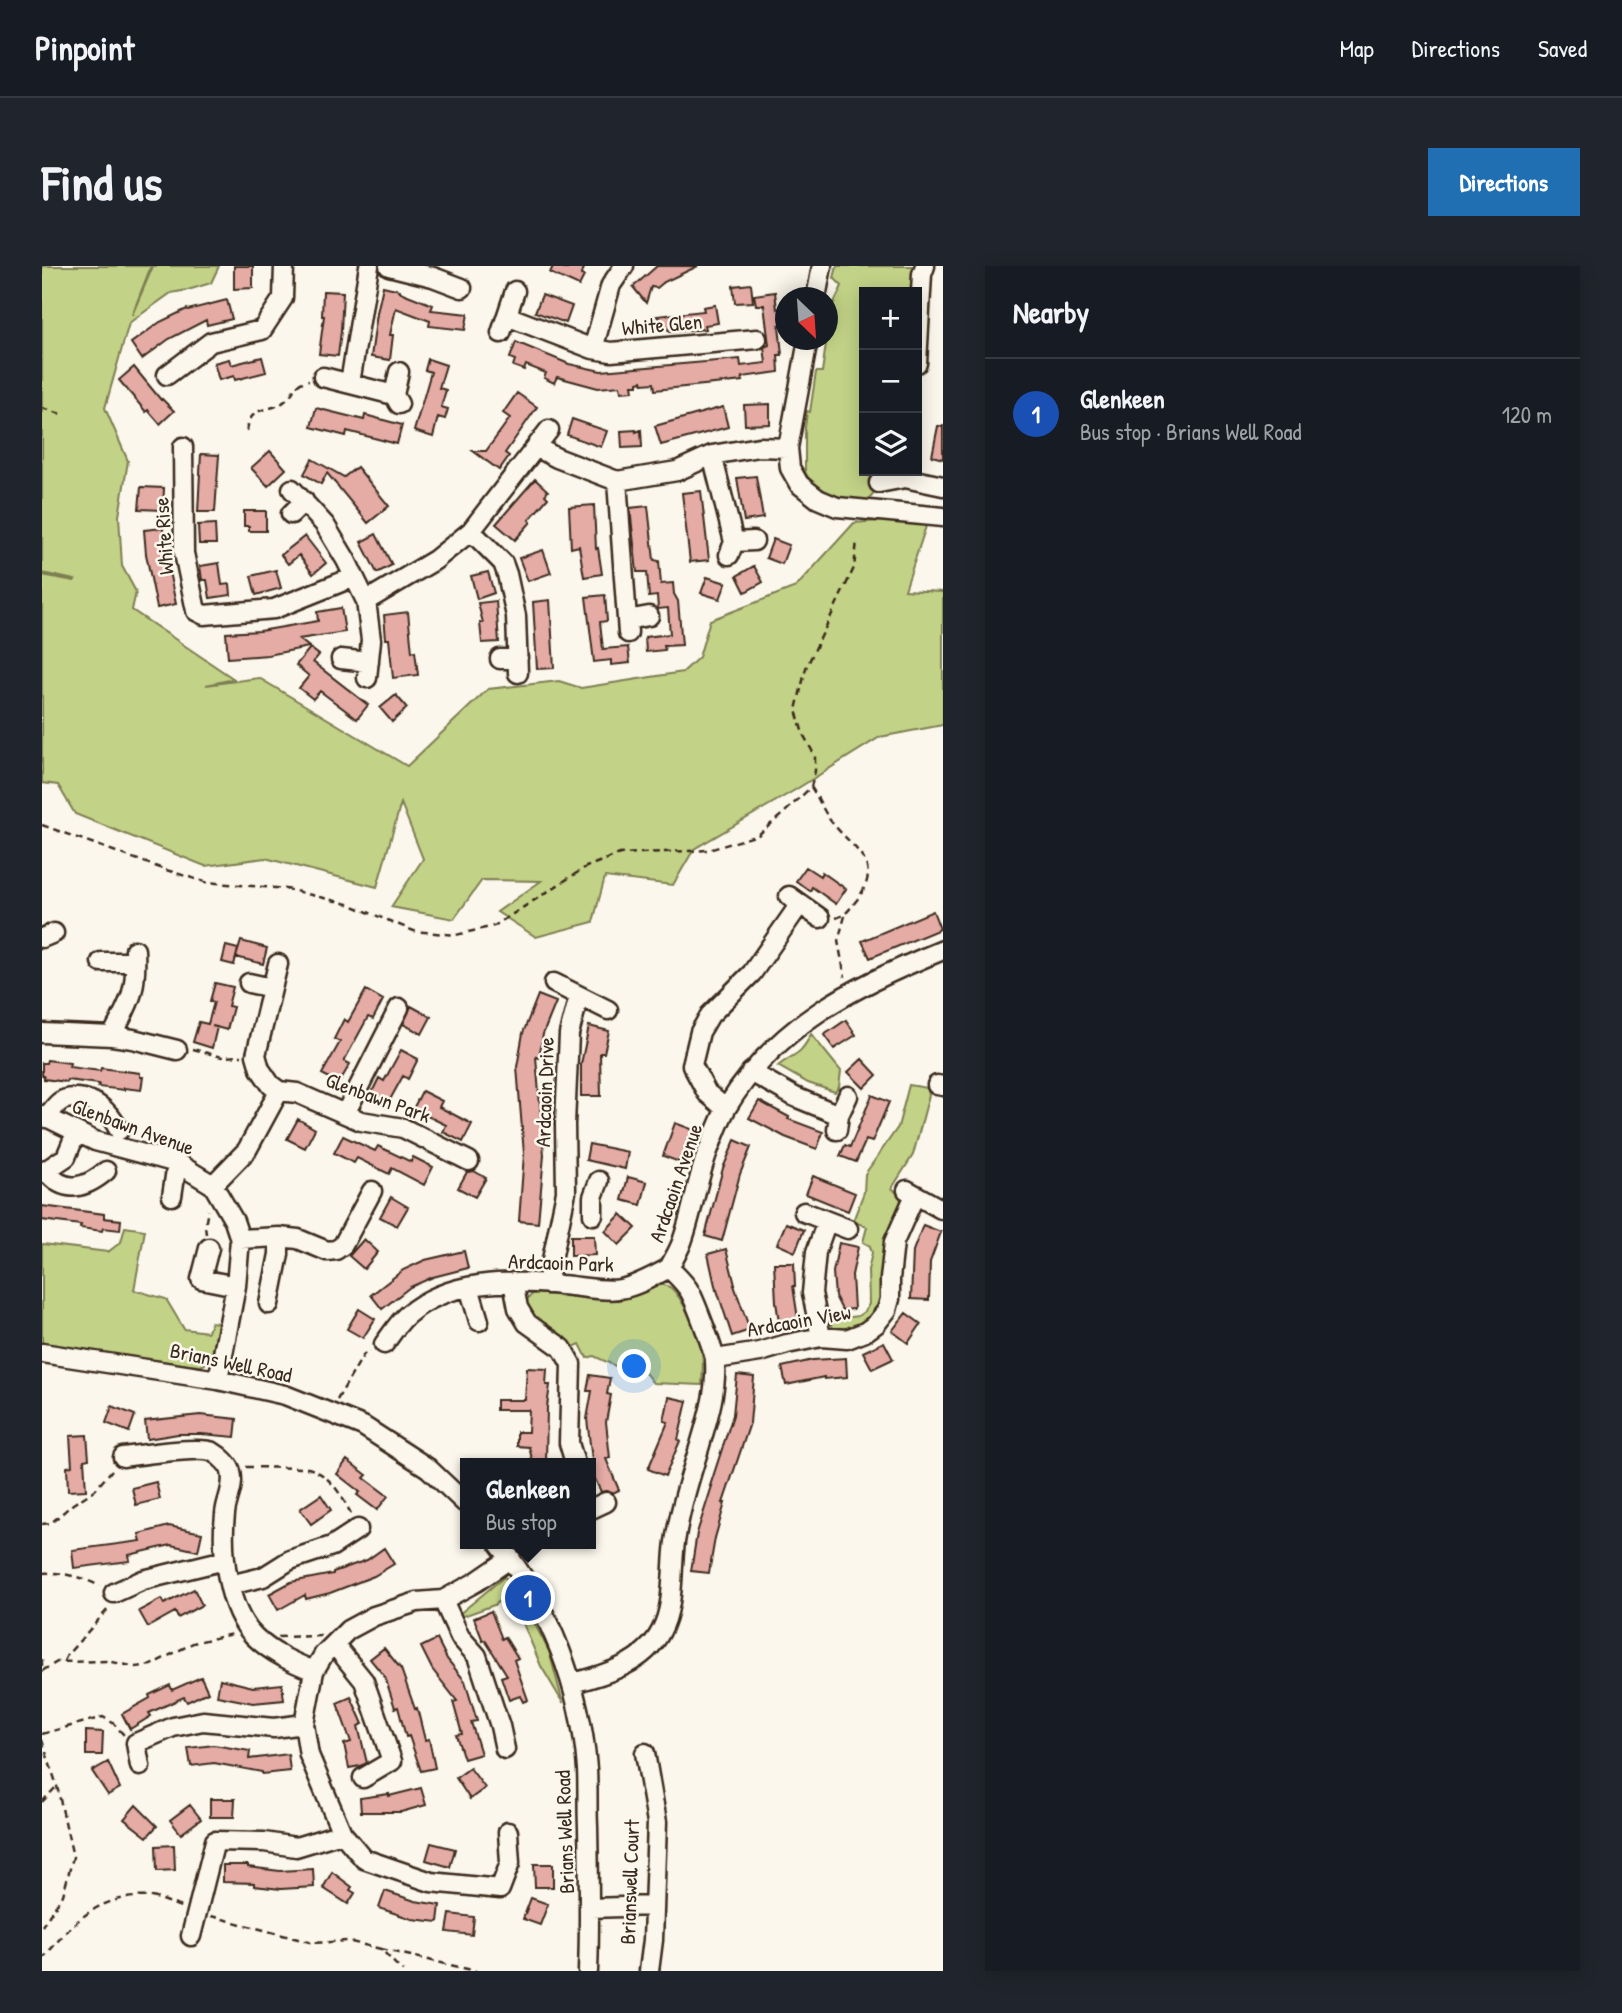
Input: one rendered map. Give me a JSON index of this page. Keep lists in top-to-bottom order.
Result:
{
  "streets": {
    "street": [
      "White Glen",
      "White Rise",
      "Ardcaoin Drive",
      "Glenbawn Park",
      "Glenbawn Avenue",
      "Ardcaoin Avenue",
      "Ardcaoin Park",
      "Ardcaoin View",
      "Brians Well Road",
      "Brianswell Court"
    ]
  },
  "crossings": [
    ["Ardcaoin Drive", "Ardcaoin Park"],
    ["Glenbawn Avenue", "Brians Well Road"],
    ["Ardcaoin Avenue", "Ardcaoin Park"],
    ["Ardcaoin Avenue", "Ardcaoin View"],
    ["Ardcaoin Avenue", "Brians Well Road"]
  ],
  "north": "bottom right",
  "page": {
    "header": "Pinpoint",
    "nav": ["Map", "Directions", "Saved"],
    "buttons": "Directions",
    "title": "Find us",
    "heading": "Nearby",
    "map_buttons": ["+", "−"],
    "list": [
      {
        "mark": "1",
        "name": "Glenkeen",
        "note": "Bus stop · Brians Well Road",
        "value": "120 m"
      }
    ],
    "popup": ["Glenkeen", "Bus stop"],
    "pins": "1"
  }
}
